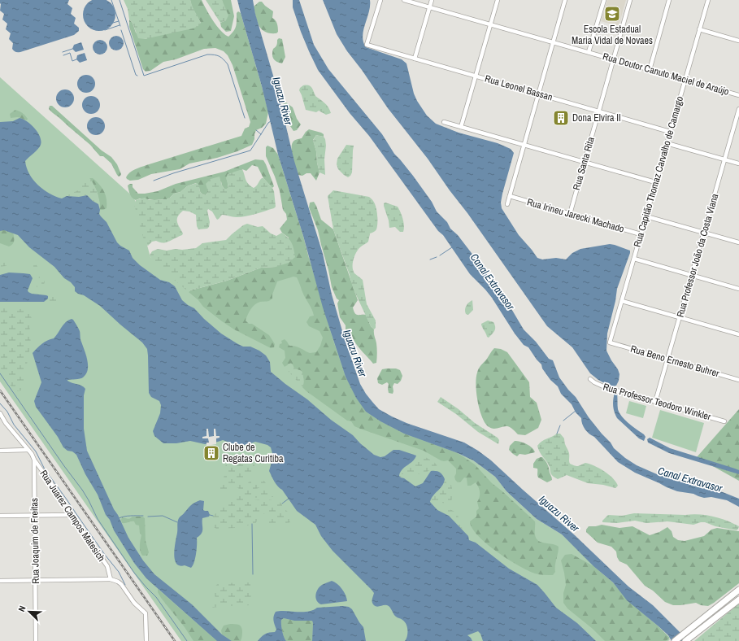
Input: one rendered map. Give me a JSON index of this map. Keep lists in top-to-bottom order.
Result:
{
  "streets": {
    "street": [
      "Rua Doutor Canuto Maciel de Araújo",
      "Rua Leonel Bassan",
      "Rua Santa Rita",
      "Rua Capitão Thomaz Carvalho de Camargo",
      "Rua Irineu Jarecki Machado",
      "Rua Professor João da Costa Viana",
      "Rua Beno Ernesto Buhrer",
      "Rua Professor Teodoro Winkler",
      "Rua Juarez Campos Matesich",
      "Rua Joaquim de Freitas"
    ]
  },
  "crossings": [
    ["Rua Doutor Canuto Maciel de Araújo", "Rua Santa Rita"],
    ["Rua Doutor Canuto Maciel de Araújo", "Rua Capitão Thomaz Carvalho de Camargo"],
    ["Rua Leonel Bassan", "Rua Santa Rita"],
    ["Rua Leonel Bassan", "Rua Capitão Thomaz Carvalho de Camargo"],
    ["Rua Santa Rita", "Rua Irineu Jarecki Machado"],
    ["Rua Capitão Thomaz Carvalho de Camargo", "Rua Irineu Jarecki Machado"],
    ["Rua Capitão Thomaz Carvalho de Camargo", "Rua Beno Ernesto Buhrer"],
    ["Rua Professor João da Costa Viana", "Rua Beno Ernesto Buhrer"],
    ["Rua Professor João da Costa Viana", "Rua Professor Teodoro Winkler"],
    ["Rua Juarez Campos Matesich", "Rua Joaquim de Freitas"]
  ],
  "water": ["Iguazu River", "Canal Extravasor"],
  "places": {
    "school or university": ["Escola Estadual Maria Vidal de Novaes"],
    "building": ["Dona Elvira II", "Clube de Regatas Curitiba"]
  },
  "north": "top left"
}
